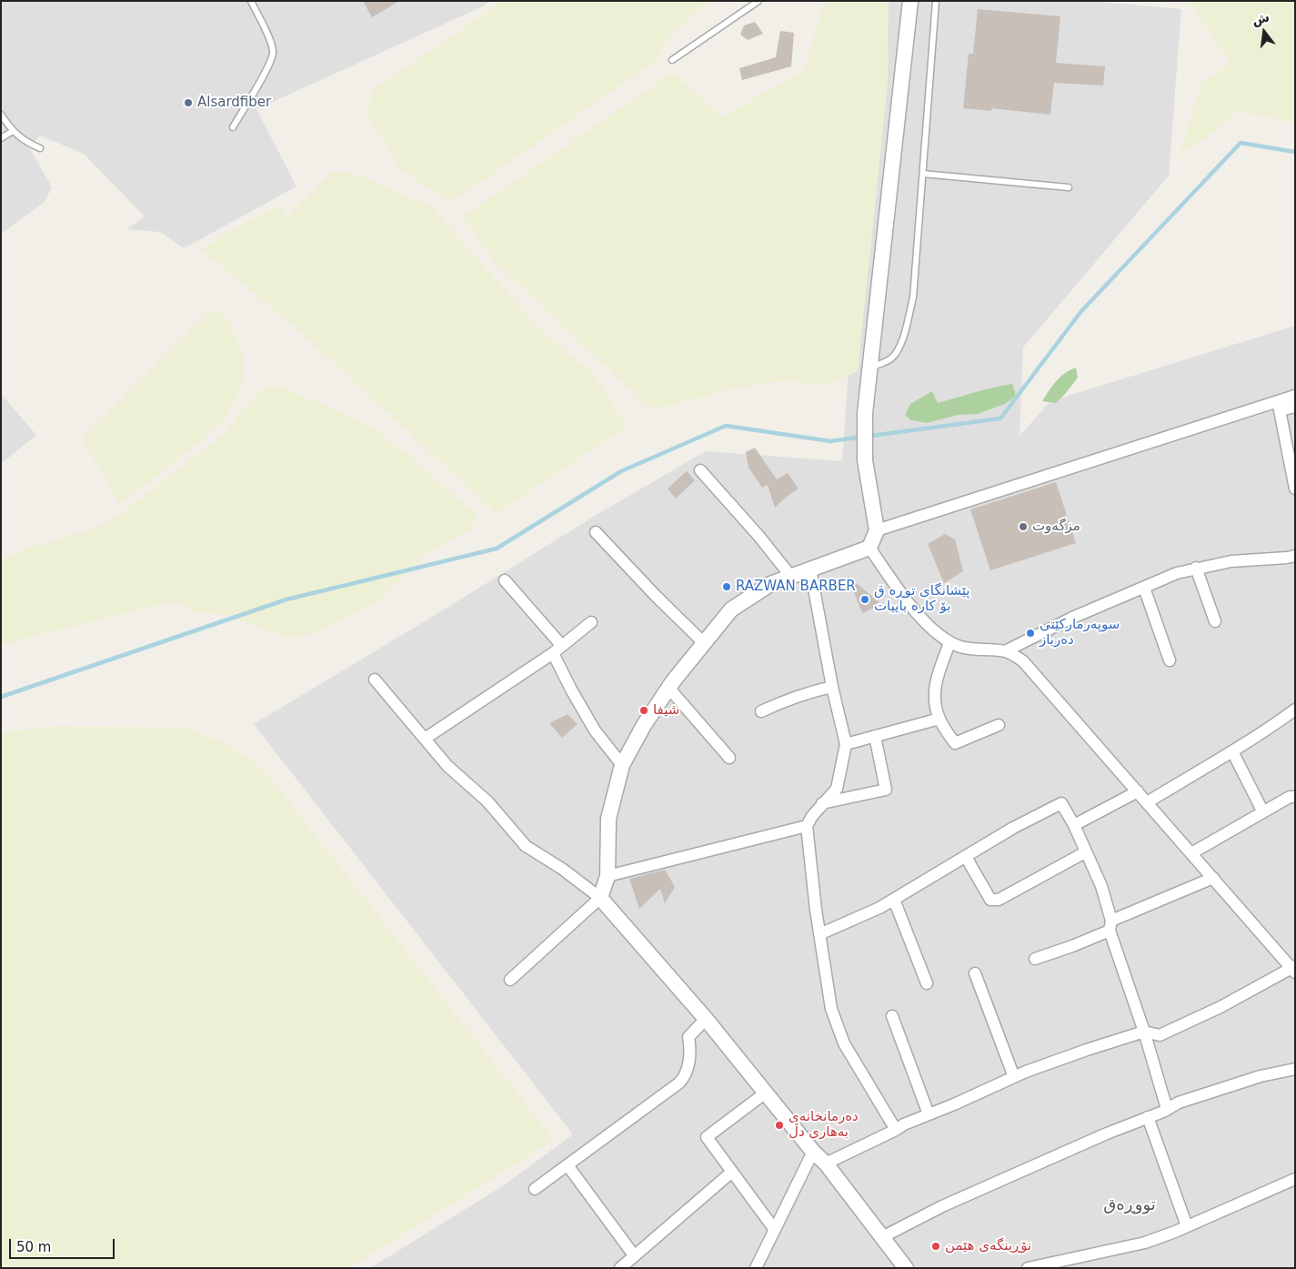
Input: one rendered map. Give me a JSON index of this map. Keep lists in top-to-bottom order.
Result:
{
  "districts": ["تووڕەق"],
  "places": [
    "Alsardfiber",
    "مزگه‌وت",
    "RAZWAN BARBER",
    "پێشانگای توڕه ق بۆ کاره باییات",
    "سوپەرمارکێتی دەرباز",
    "شیفا",
    "دەرمانخانەی بەهاری دڵ",
    "نۆڕینگەی هێمن"
  ],
  "scale_bar": "50 m",
  "north": "top"
}
